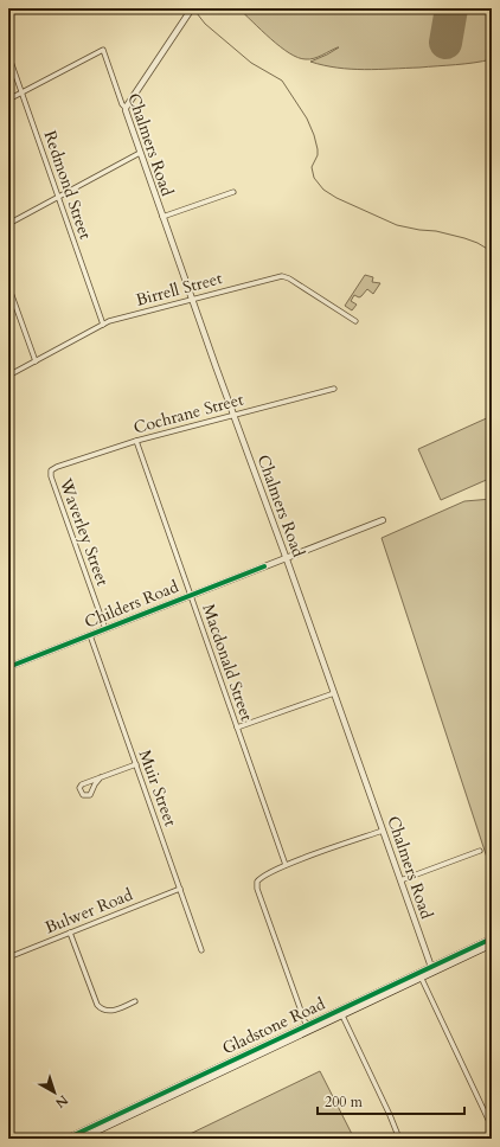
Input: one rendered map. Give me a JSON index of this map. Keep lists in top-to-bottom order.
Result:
{
  "streets": {
    "main road": ["Gladstone Road"],
    "street": [
      "Chalmers Road",
      "Redmond Street",
      "Birrell Street",
      "Cochrane Street",
      "Waverley Street",
      "Childers Road",
      "Macdonald Street",
      "Muir Street",
      "Bulwer Road"
    ]
  },
  "crossings": [
    ["Chalmers Road", "Redmond Street"],
    ["Chalmers Road", "Birrell Street"],
    ["Chalmers Road", "Cochrane Street"],
    ["Chalmers Road", "Childers Road"],
    ["Chalmers Road", "Gladstone Road"],
    ["Redmond Street", "Birrell Street"],
    ["Cochrane Street", "Waverley Street"],
    ["Cochrane Street", "Macdonald Street"],
    ["Waverley Street", "Childers Road"],
    ["Childers Road", "Macdonald Street"],
    ["Childers Road", "Muir Street"],
    ["Muir Street", "Bulwer Road"]
  ],
  "scale_bar": "200 m",
  "north": "bottom right"
}
